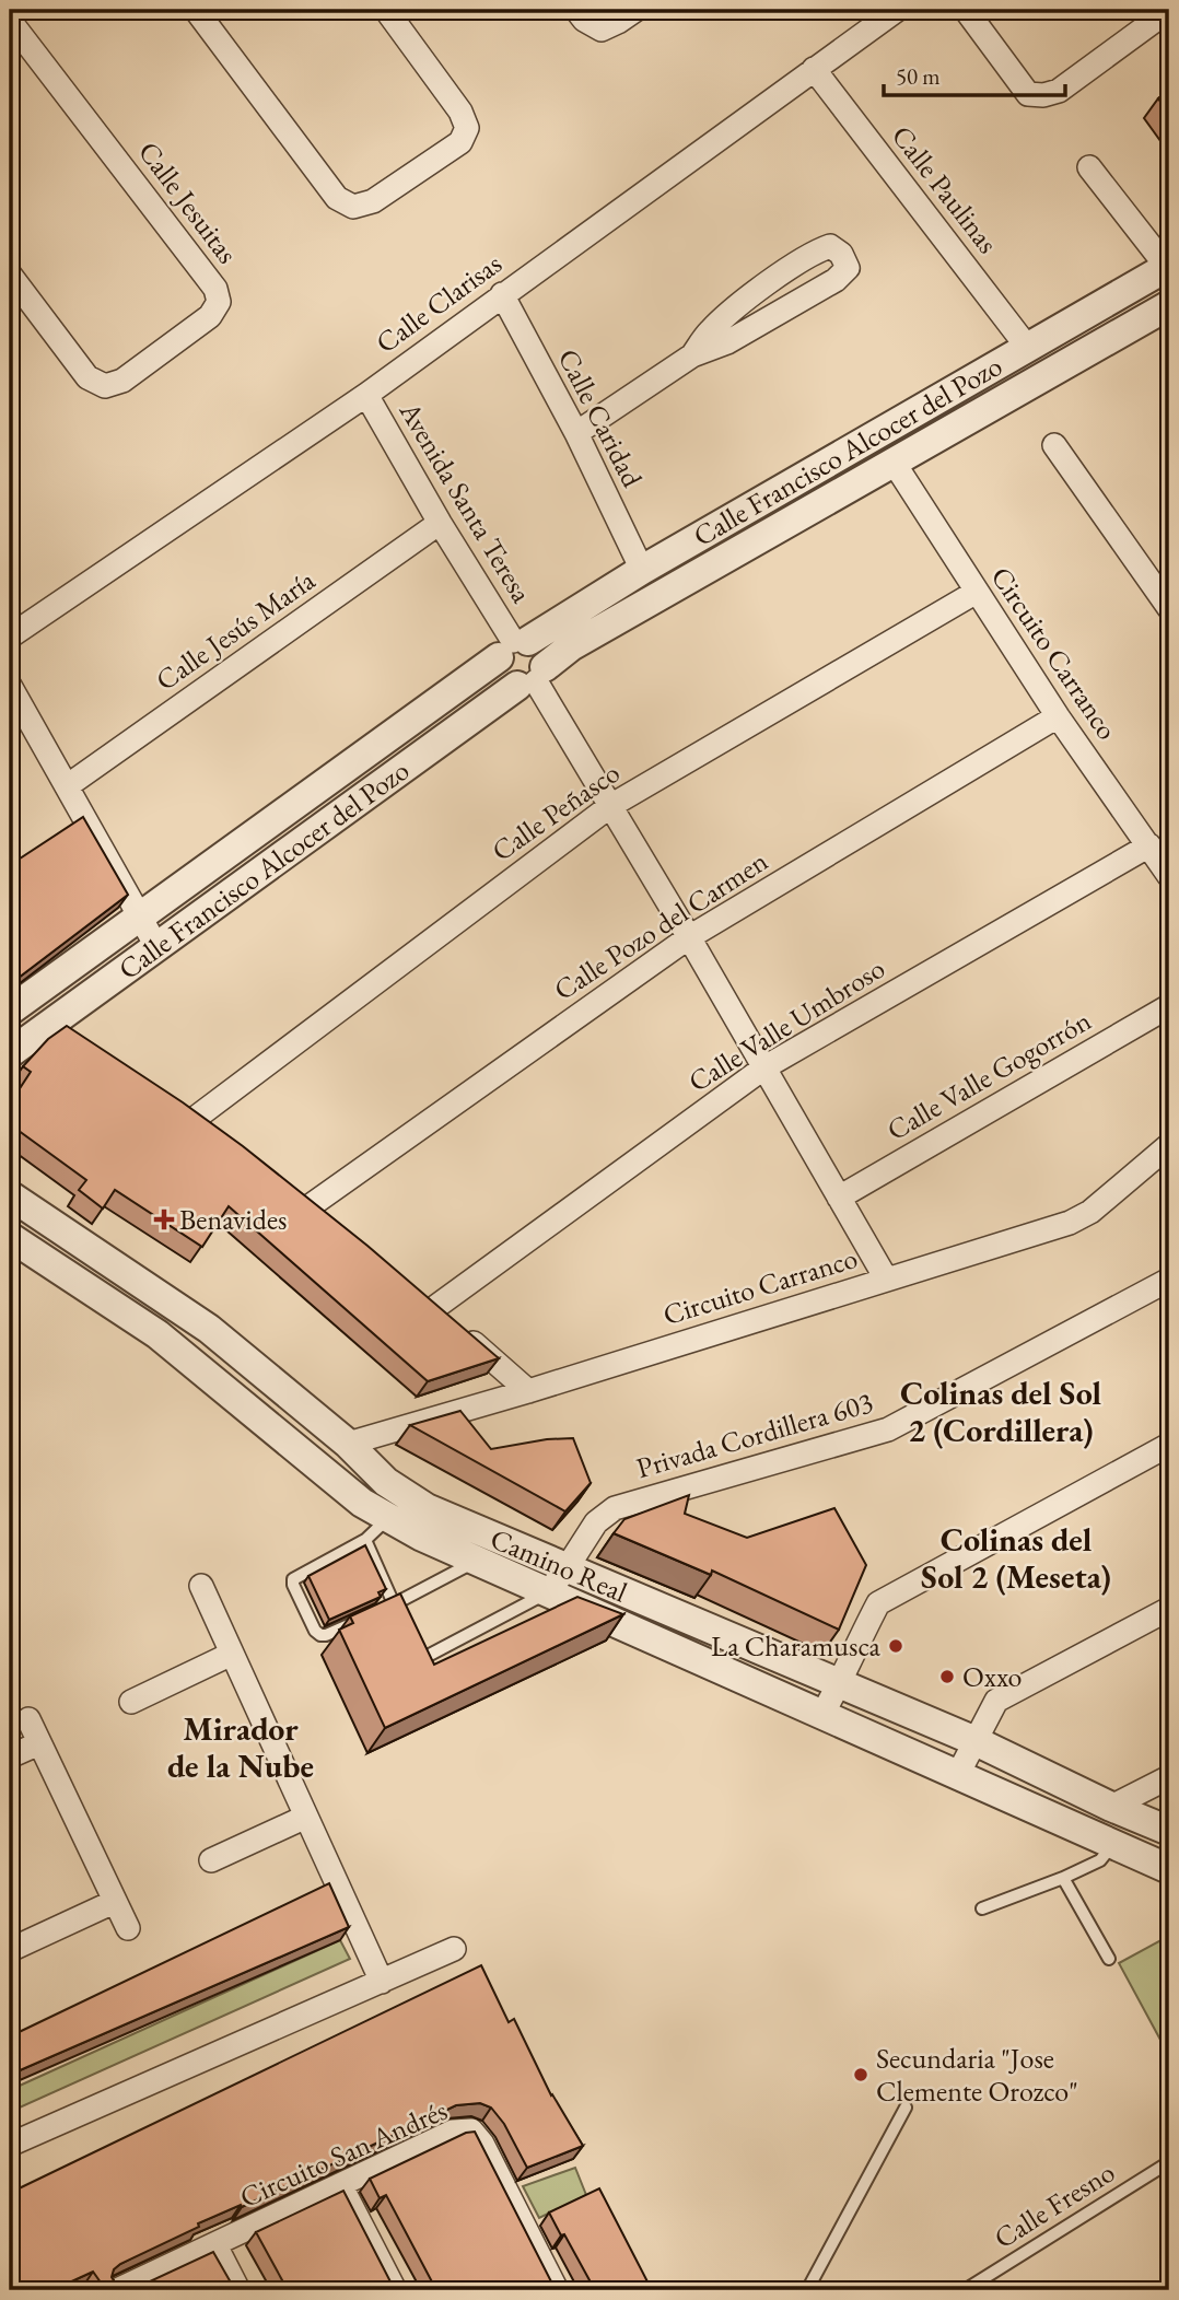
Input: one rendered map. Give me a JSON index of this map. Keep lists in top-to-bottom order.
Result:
{
  "streets": {
    "street": [
      "Calle Paulinas",
      "Calle Jesuitas",
      "Calle Clarisas",
      "Calle Caridad",
      "Calle Francisco Alcocer del Pozo",
      "Avenida Santa Teresa",
      "Calle Jesús María",
      "Circuito Carranco",
      "Calle Peñasco",
      "Calle Pozo del Carmen",
      "Calle Valle Umbroso",
      "Calle Valle Gogorrón",
      "Privada Cordillera 603",
      "Camino Real",
      "Circuito San Andrés"
    ],
    "lane": ["Calle Fresno"]
  },
  "crossings": [
    ["Calle Paulinas", "Calle Clarisas"],
    ["Calle Paulinas", "Calle Francisco Alcocer del Pozo"],
    ["Calle Clarisas", "Calle Caridad"],
    ["Calle Clarisas", "Avenida Santa Teresa"],
    ["Calle Caridad", "Calle Francisco Alcocer del Pozo"],
    ["Calle Francisco Alcocer del Pozo", "Avenida Santa Teresa"],
    ["Calle Francisco Alcocer del Pozo", "Circuito Carranco"],
    ["Avenida Santa Teresa", "Calle Jesús María"],
    ["Circuito Carranco", "Calle Peñasco"],
    ["Circuito Carranco", "Calle Pozo del Carmen"],
    ["Circuito Carranco", "Calle Valle Umbroso"],
    ["Circuito Carranco", "Camino Real"],
    ["Privada Cordillera 603", "Camino Real"]
  ],
  "districts": ["Colinas del Sol 2 (Cordillera)", "Colinas del Sol 2 (Meseta)", "Mirador de la Nube"],
  "places": {
    "health": ["Benavides"],
    "other": ["La Charamusca", "Oxxo", "Secundaria \"Jose Clemente Orozco\""]
  },
  "scale_bar": "50 m"
}
